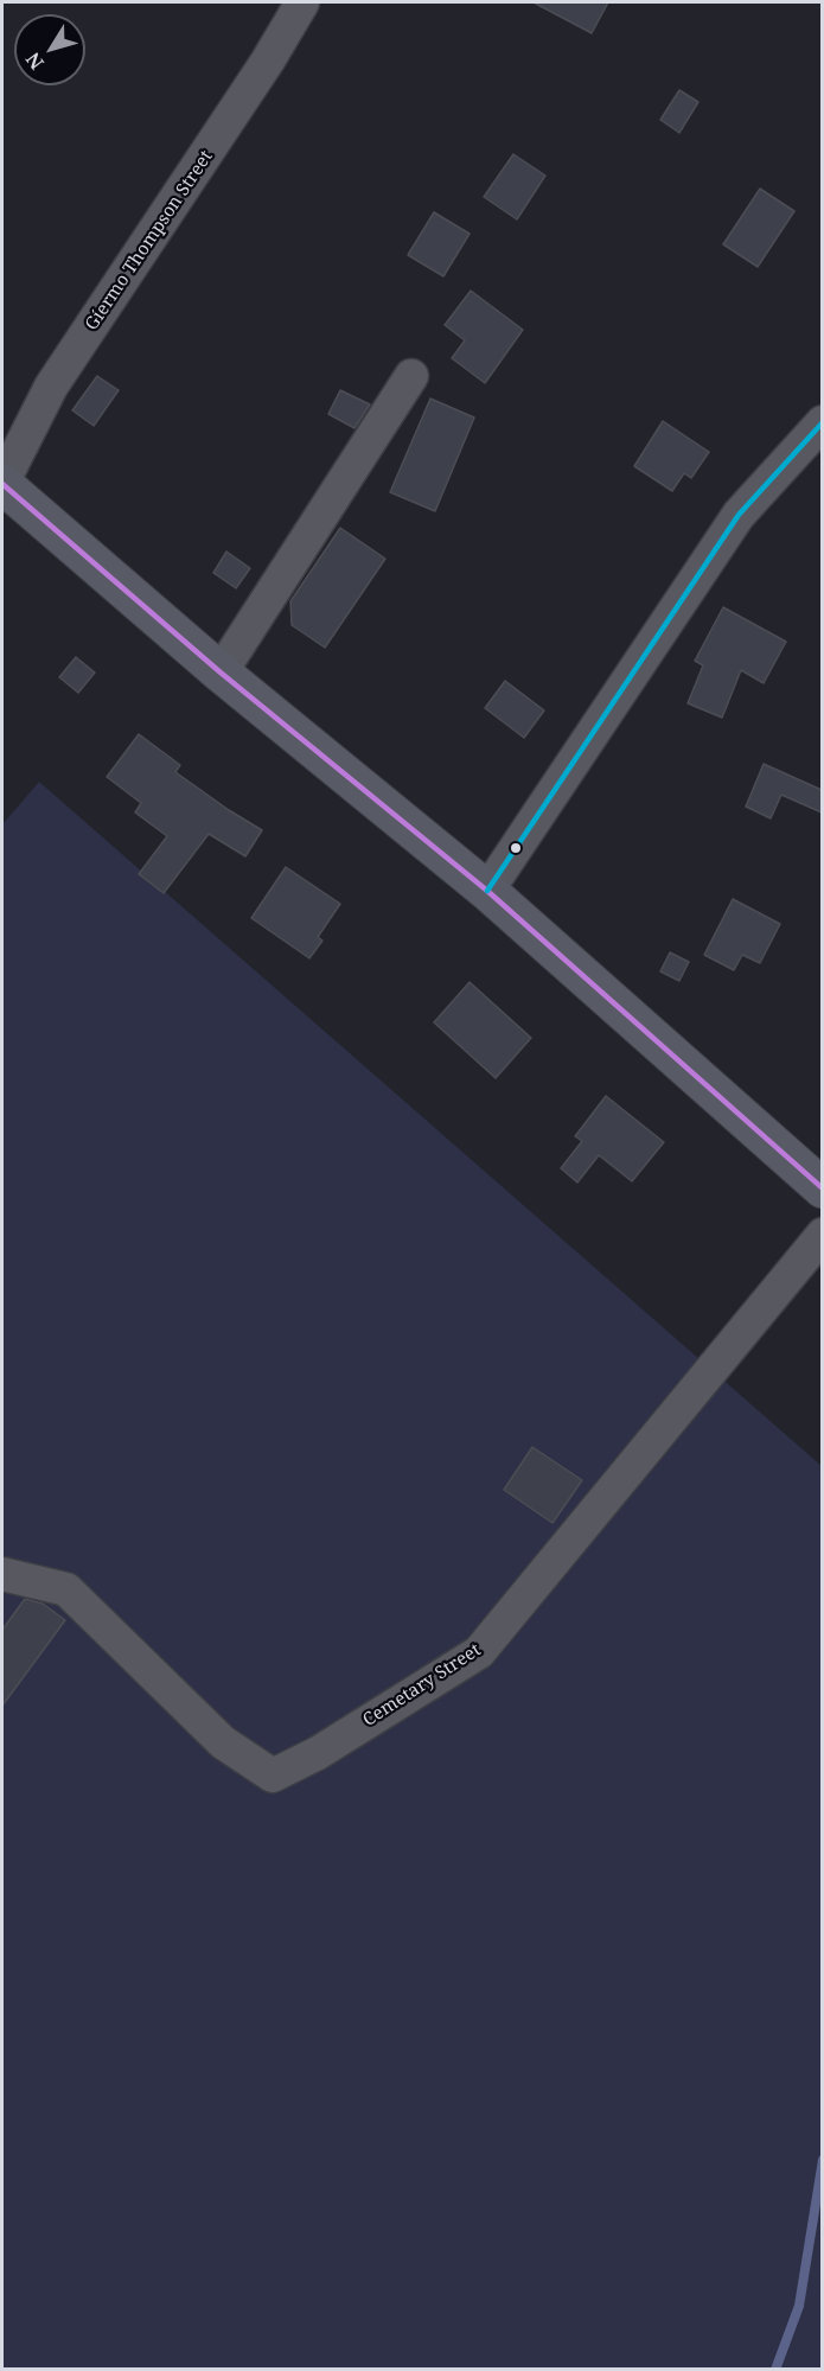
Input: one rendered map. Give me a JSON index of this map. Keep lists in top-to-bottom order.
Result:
{
  "streets": {
    "street": ["Gíermo Thompson Street", "Cemetary Street"]
  },
  "north": "bottom left"
}
